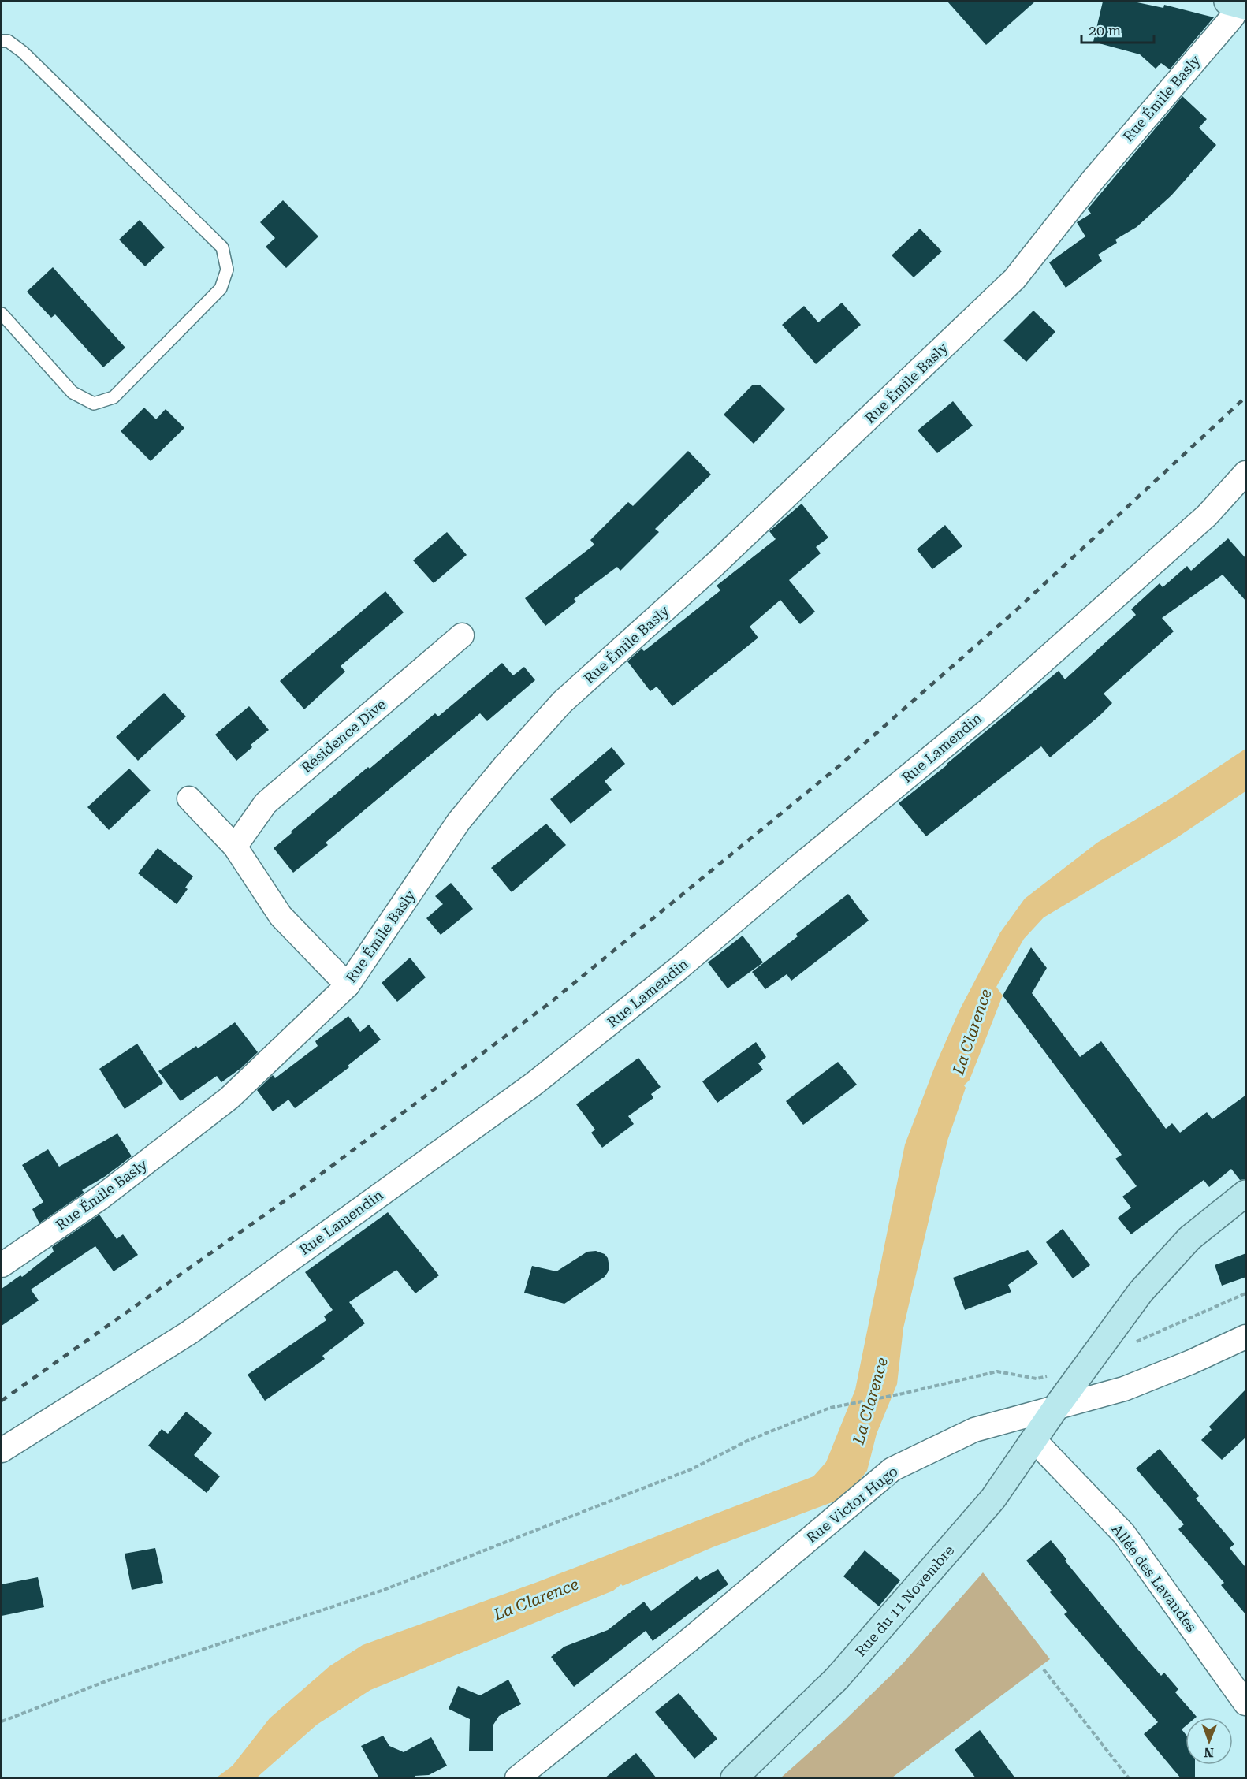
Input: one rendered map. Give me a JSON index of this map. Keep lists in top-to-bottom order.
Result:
{
  "streets": {
    "main road": ["Rue du 11 Novembre"],
    "street": [
      "Rue Émile Basly",
      "Résidence Dive",
      "Rue Lamendin",
      "Rue Victor Hugo",
      "Allée des Lavandes"
    ]
  },
  "crossings": [
    ["Rue Victor Hugo", "Rue du 11 Novembre"],
    ["Allée des Lavandes", "Rue du 11 Novembre"]
  ],
  "water": ["La Clarence"],
  "scale_bar": "20 m",
  "north": "bottom"
}
